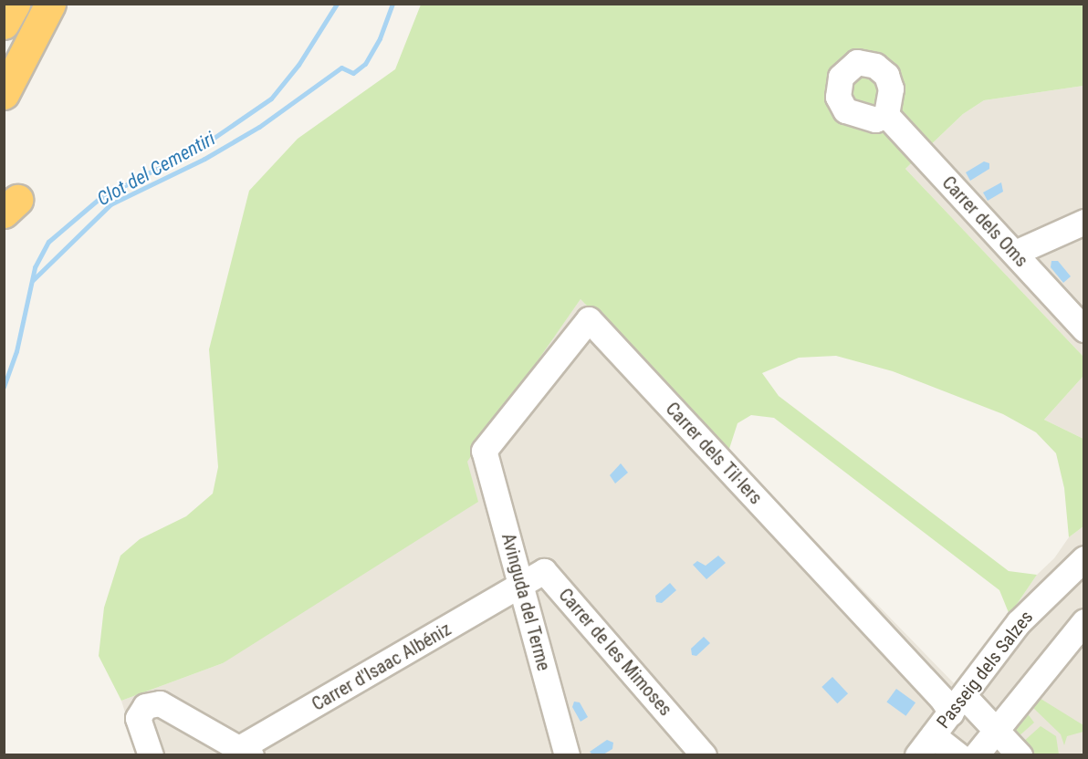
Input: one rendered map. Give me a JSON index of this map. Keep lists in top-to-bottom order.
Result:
{
  "streets": {
    "street": [
      "Carrer dels Oms",
      "Carrer dels Til·lers",
      "Avinguda del Terme",
      "Carrer de les Mimoses",
      "Carrer d'Isaac Albéniz",
      "Passeig dels Salzes"
    ]
  },
  "crossings": [
    ["Carrer dels Til·lers", "Avinguda del Terme"],
    ["Carrer dels Til·lers", "Passeig dels Salzes"],
    ["Avinguda del Terme", "Carrer de les Mimoses"],
    ["Avinguda del Terme", "Carrer d'Isaac Albéniz"],
    ["Carrer de les Mimoses", "Carrer d'Isaac Albéniz"]
  ],
  "water": ["Clot del Cementiri"]
}
